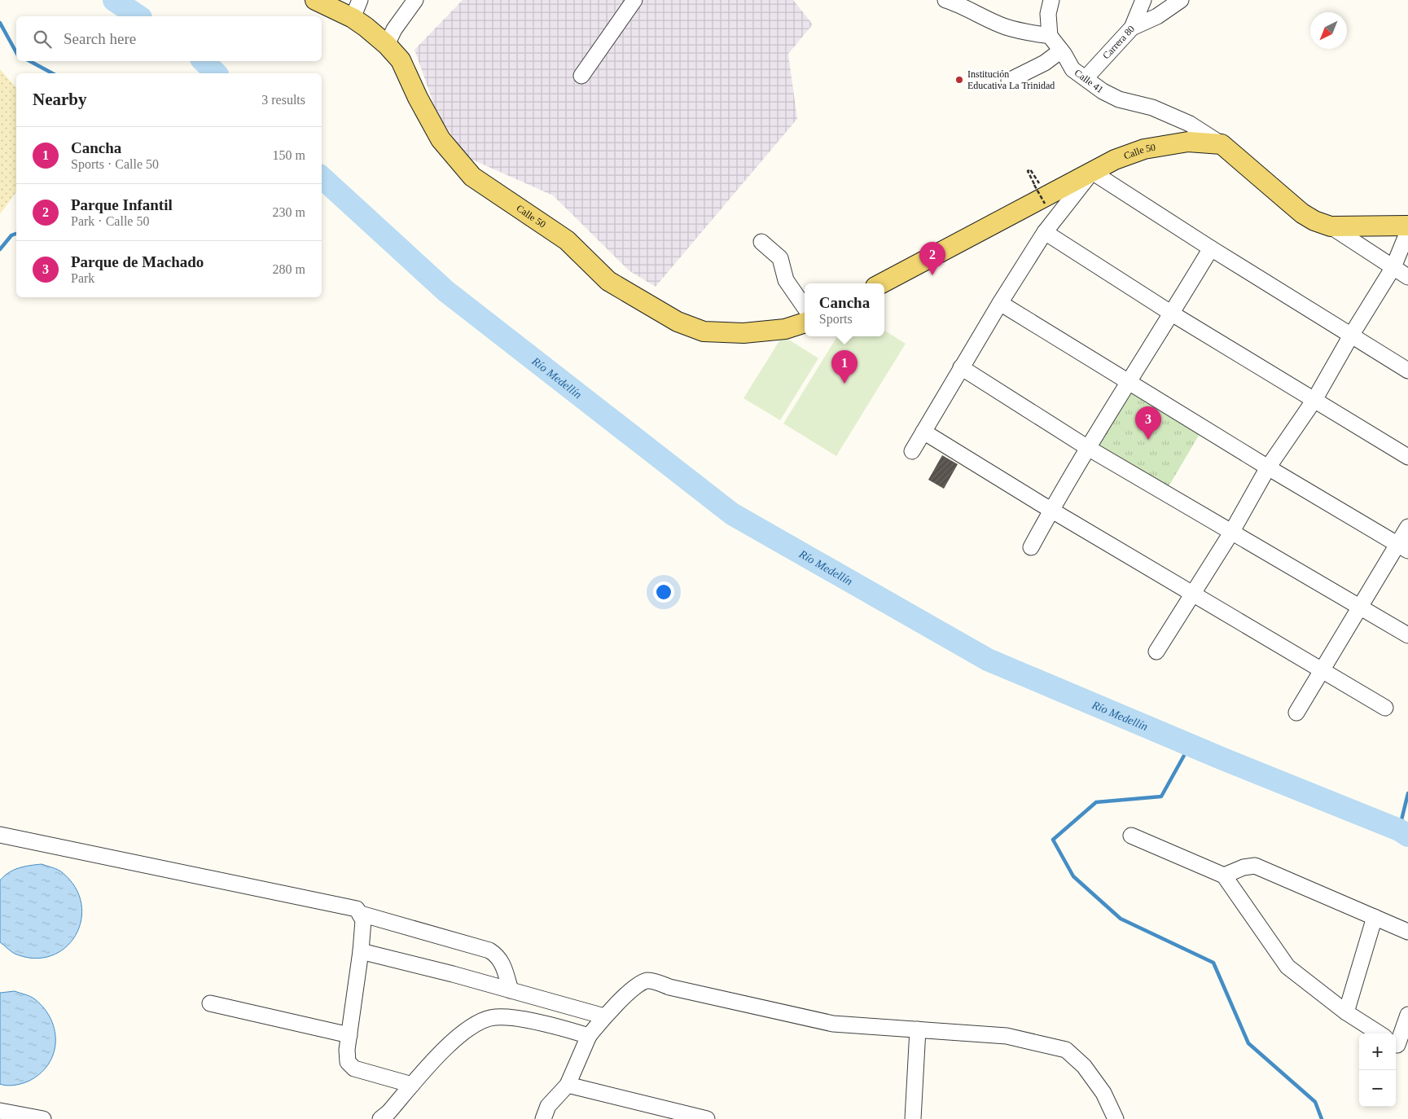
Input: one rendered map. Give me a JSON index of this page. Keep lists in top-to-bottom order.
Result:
{
  "streets": {
    "main road": ["Calle 50"],
    "street": ["Carrera 80", "Calle 41"]
  },
  "crossings": [
    ["Carrera 80", "Calle 41"],
    ["Calle 41", "Calle 50"]
  ],
  "water": ["Río Medellín"],
  "places": ["Institución Educativa La Trinidad"],
  "north": "bottom left",
  "page": {
    "search": "Search here",
    "heading": ["Nearby", "3 results"],
    "list": [
      {
        "mark": "1",
        "name": "Cancha",
        "note": "Sports · Calle 50",
        "value": "150 m"
      },
      {
        "mark": "2",
        "name": "Parque Infantil",
        "note": "Park · Calle 50",
        "value": "230 m"
      },
      {
        "mark": "3",
        "name": "Parque de Machado",
        "note": "Park",
        "value": "280 m"
      }
    ],
    "pins": ["2", "1", "3"],
    "popup": ["Cancha", "Sports"],
    "map_buttons": ["+", "−"]
  }
}
